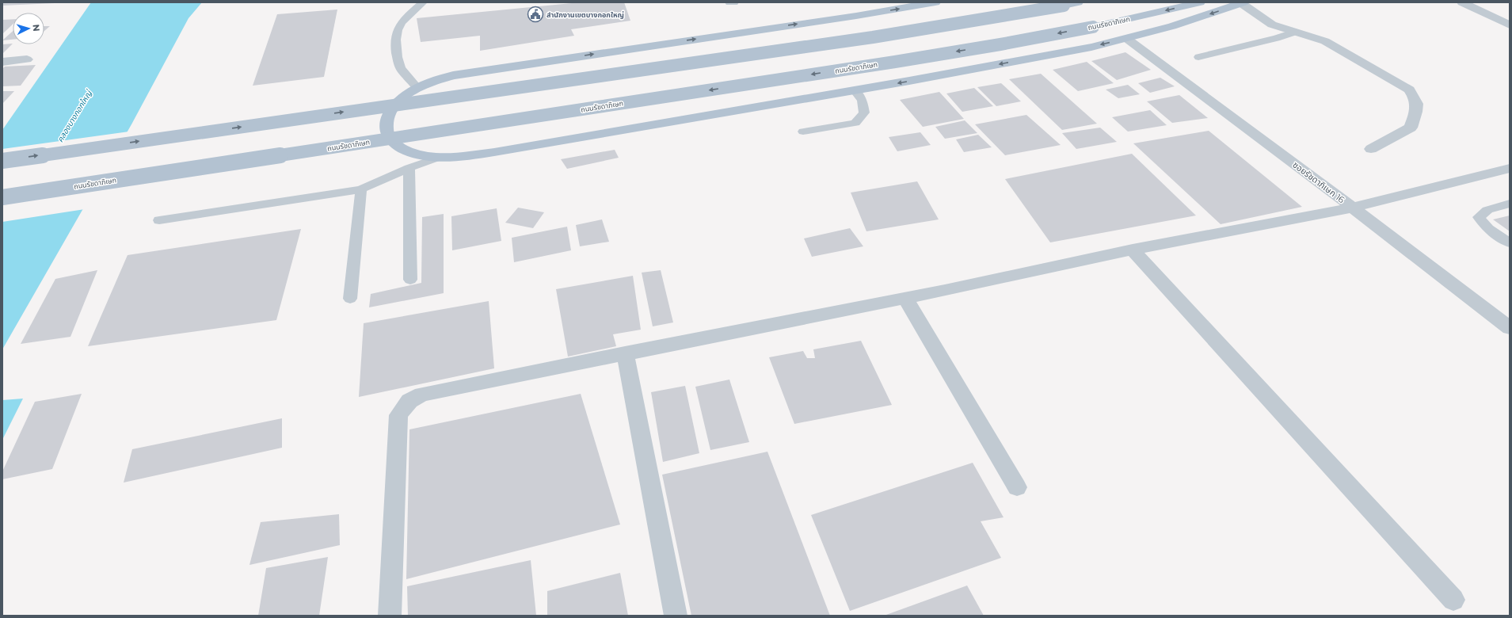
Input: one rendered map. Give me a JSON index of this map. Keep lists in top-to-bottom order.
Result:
{
  "streets": {
    "main road": ["ถนนรัชดาภิเษก"],
    "street": ["ซอยรัชดาภิเษก 16"]
  },
  "water": ["คลองบางกอกใหญ่"],
  "places": {
    "public building": ["สำนักงานเขตบางกอกใหญ่"]
  },
  "north": "right"
}
